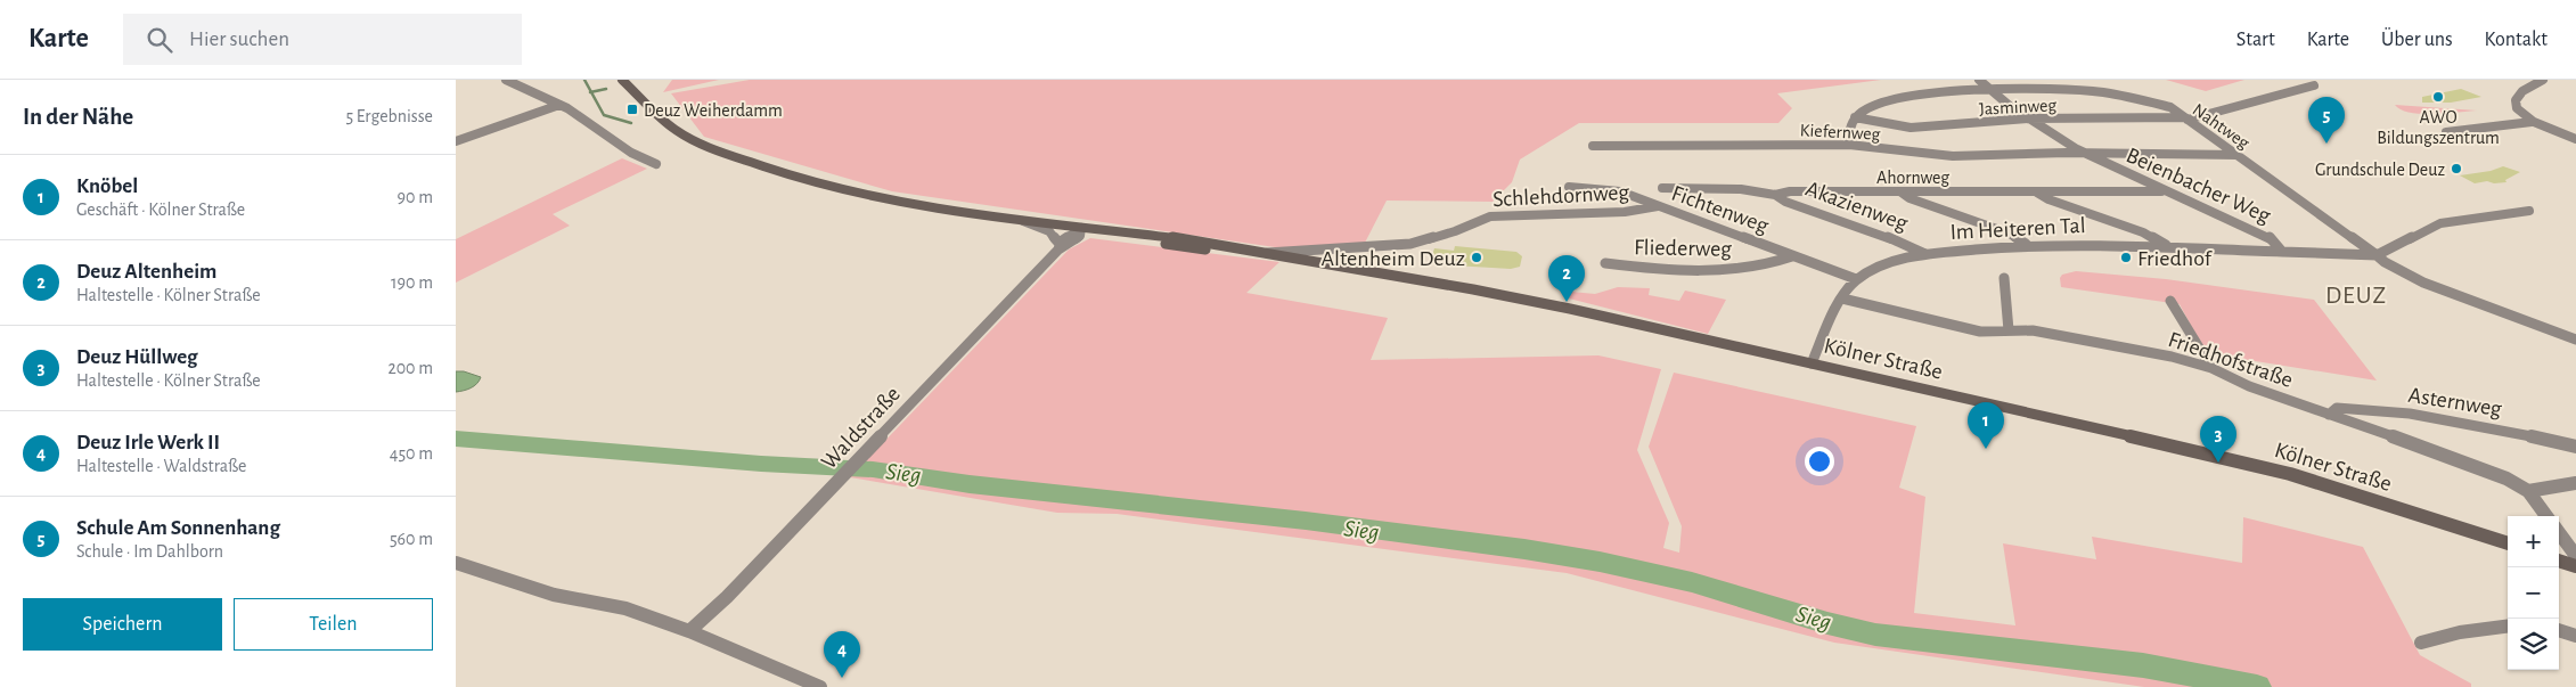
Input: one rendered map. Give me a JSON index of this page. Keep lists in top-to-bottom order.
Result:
{
  "streets": {
    "main road": ["Kölner Straße"],
    "street": [
      "Jasminweg",
      "Nahtweg",
      "Kiefernweg",
      "Ahornweg",
      "Beienbacher Weg",
      "Schlehdornweg",
      "Akazienweg",
      "Fichtenweg",
      "Im Heiteren Tal",
      "Fliederweg",
      "Friedhofstraße",
      "Asternweg",
      "Waldstraße"
    ]
  },
  "crossings": [
    ["Jasminweg", "Nahtweg"],
    ["Jasminweg", "Beienbacher Weg"],
    ["Nahtweg", "Kiefernweg"],
    ["Nahtweg", "Beienbacher Weg"],
    ["Kiefernweg", "Beienbacher Weg"],
    ["Ahornweg", "Beienbacher Weg"],
    ["Ahornweg", "Akazienweg"],
    ["Beienbacher Weg", "Im Heiteren Tal"],
    ["Schlehdornweg", "Fichtenweg"],
    ["Schlehdornweg", "Kölner Straße"],
    ["Akazienweg", "Im Heiteren Tal"],
    ["Fichtenweg", "Im Heiteren Tal"],
    ["Fichtenweg", "Fliederweg"],
    ["Im Heiteren Tal", "Kölner Straße"],
    ["Im Heiteren Tal", "Friedhofstraße"],
    ["Kölner Straße", "Waldstraße"],
    ["Friedhofstraße", "Asternweg"]
  ],
  "districts": ["DEUZ"],
  "water": ["Sieg"],
  "places": {
    "other": [
      "AWO Bildungszentrum",
      "Grundschule Deuz",
      "Altenheim Deuz",
      "Friedhof"
    ],
    "transit": ["Deuz Weiherdamm"]
  },
  "page": {
    "header": "Karte",
    "search": "Hier suchen",
    "nav": [
      "Start",
      "Karte",
      "Über uns",
      "Kontakt"
    ],
    "heading": ["In der Nähe", "5 Ergebnisse"],
    "pins": [
      "5",
      "2",
      "1",
      "3",
      "4"
    ],
    "list": [
      {
        "mark": "1",
        "name": "Knöbel",
        "note": "Geschäft · Kölner Straße",
        "value": "90 m"
      },
      {
        "mark": "2",
        "name": "Deuz Altenheim",
        "note": "Haltestelle · Kölner Straße",
        "value": "190 m"
      },
      {
        "mark": "3",
        "name": "Deuz Hüllweg",
        "note": "Haltestelle · Kölner Straße",
        "value": "200 m"
      },
      {
        "mark": "4",
        "name": "Deuz Irle Werk II",
        "note": "Haltestelle · Waldstraße",
        "value": "450 m"
      },
      {
        "mark": "5",
        "name": "Schule Am Sonnenhang",
        "note": "Schule · Im Dahlborn",
        "value": "560 m"
      }
    ],
    "map_buttons": ["+", "−"],
    "buttons": ["Speichern", "Teilen"]
  }
}
